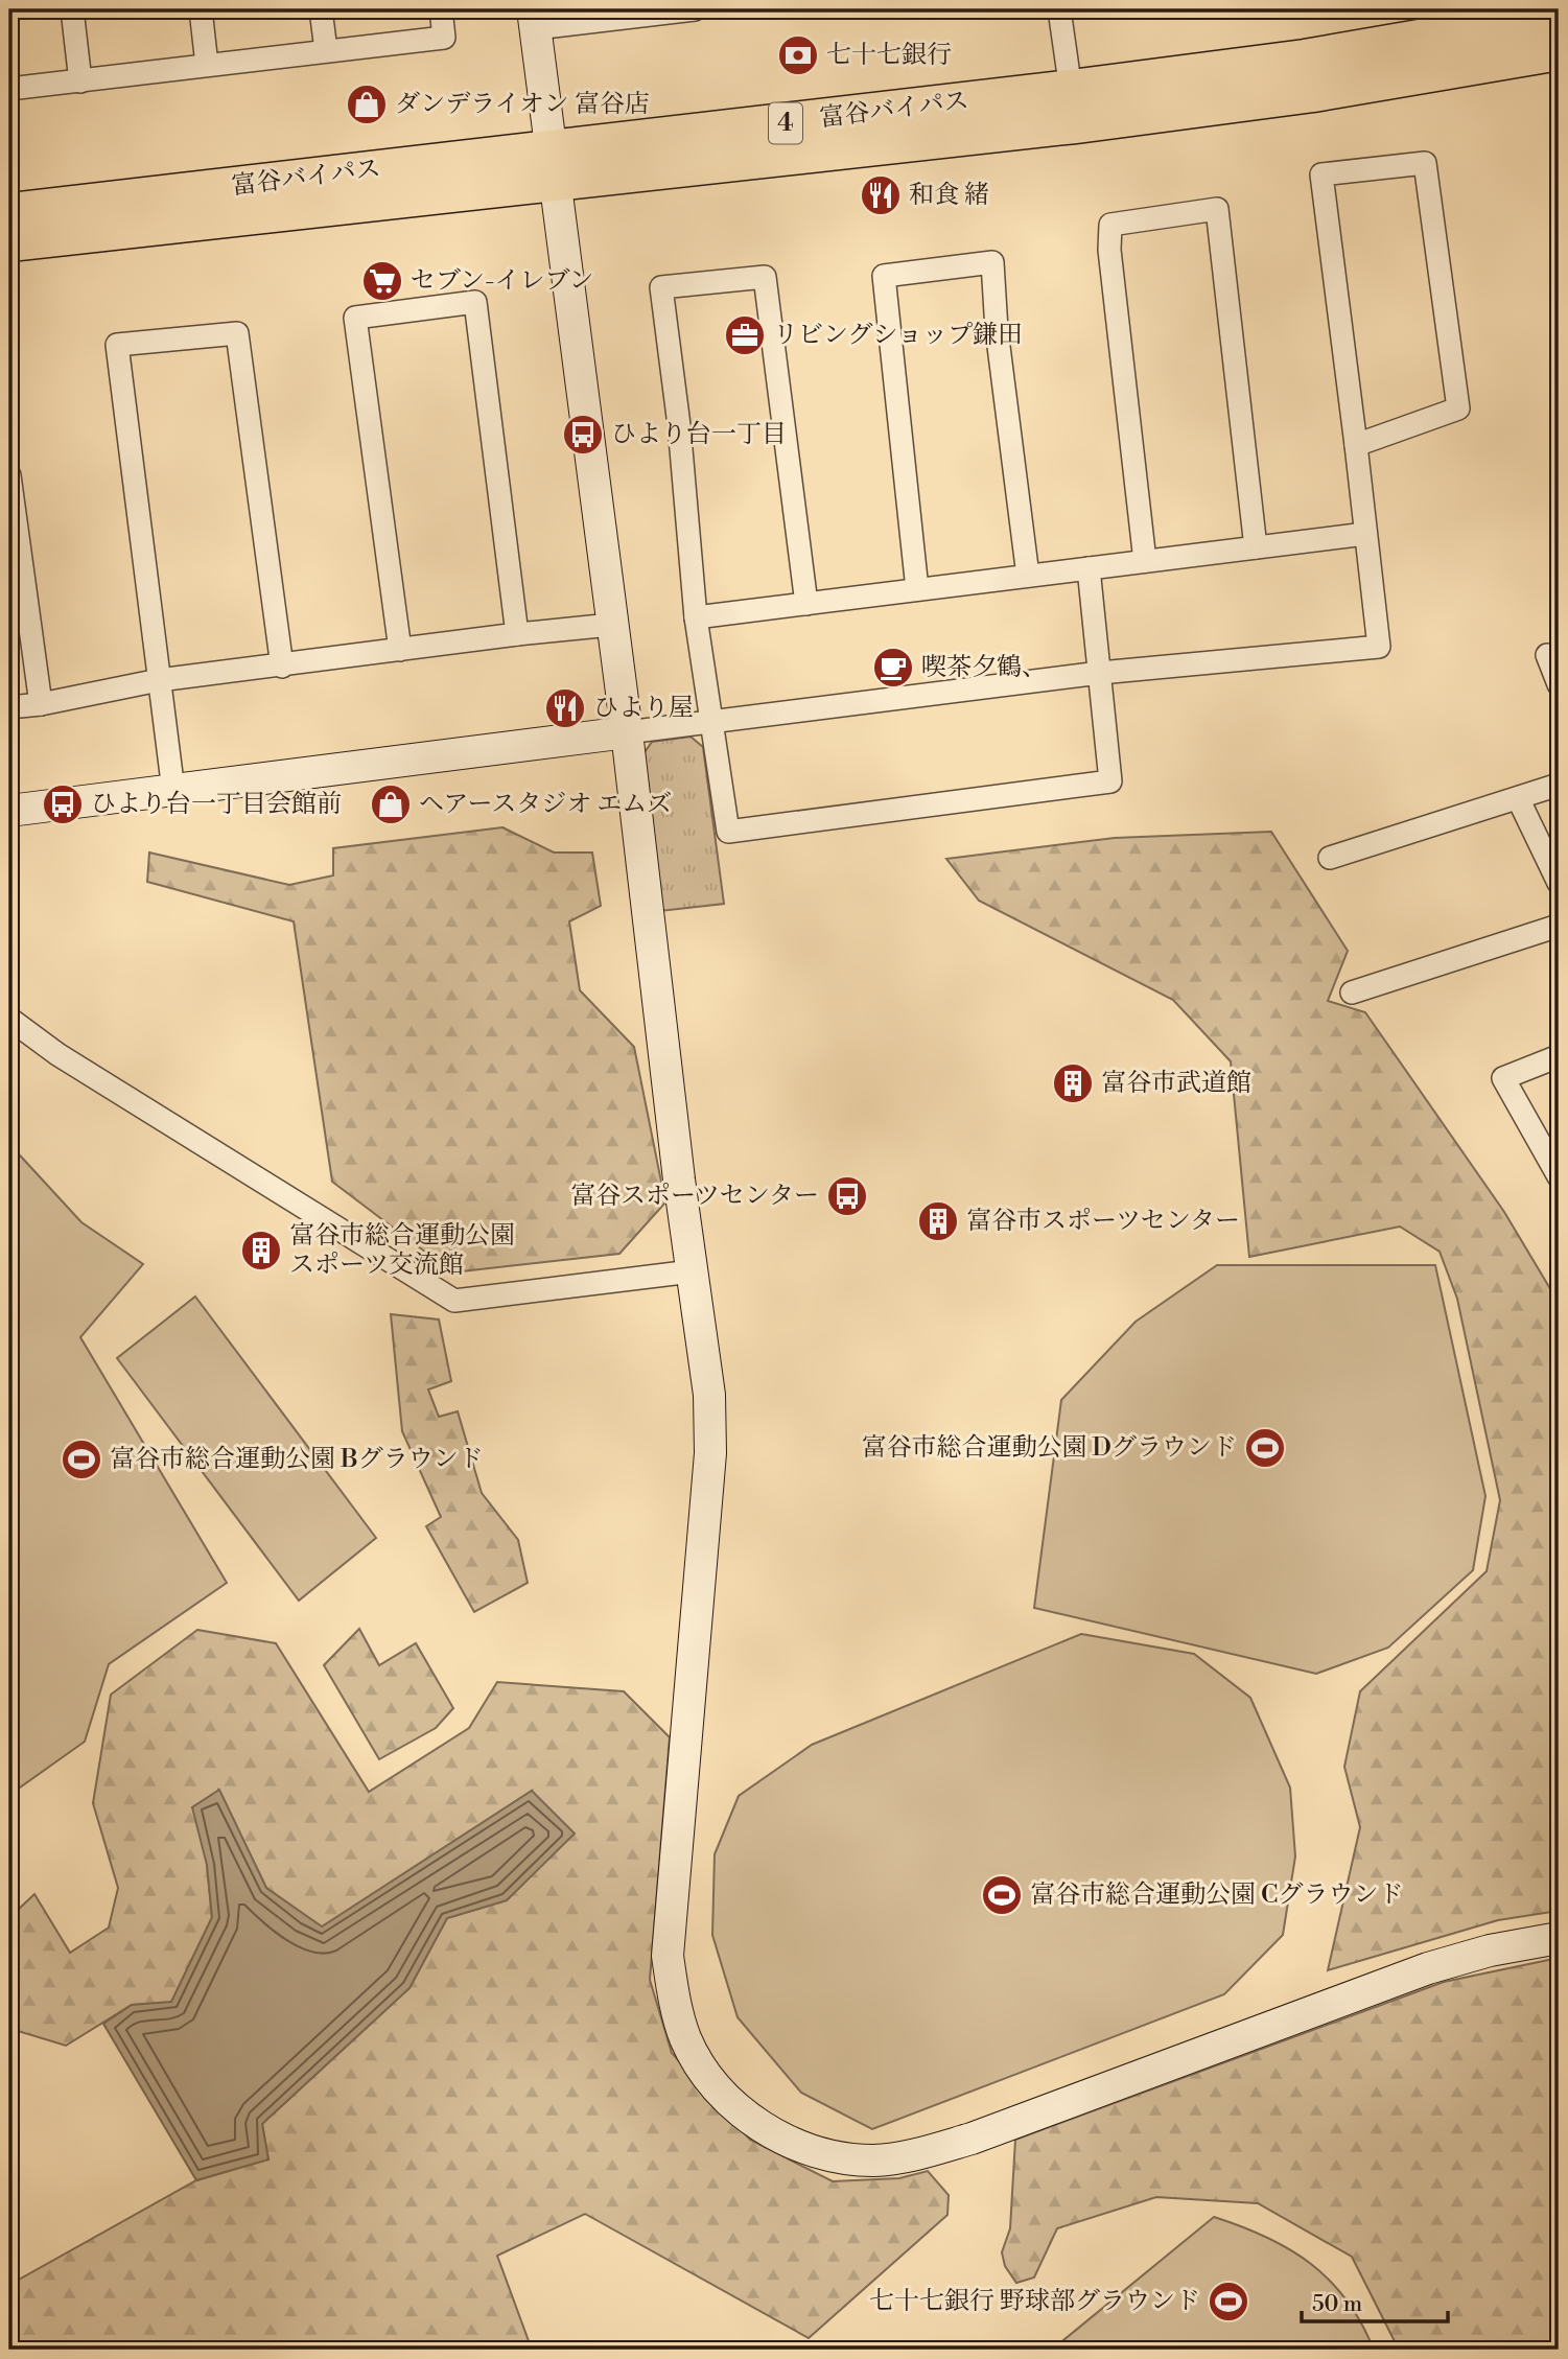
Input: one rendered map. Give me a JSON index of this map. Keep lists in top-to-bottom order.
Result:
{
  "streets": {
    "highway": ["富谷バイパス", "4"]
  },
  "places": {
    "bank": ["七十七銀行"],
    "shop": ["ダンデライオン 富谷店", "ヘアースタジオ エムズ"],
    "restaurant": ["和食 緒", "ひより屋"],
    "supermarket": ["セブン-イレブン"],
    "office": ["リビングショップ鎌田"],
    "bus stop": ["ひより台一丁目", "ひより台一丁目会館前", "富谷スポーツセンター"],
    "cafe": ["喫茶夕鶴、"],
    "building": ["富谷市武道館", "富谷市スポーツセンター", "富谷市総合運動公園 スポーツ交流館"],
    "sports": [
      "富谷市総合運動公園 Dグラウンド",
      "富谷市総合運動公園 Bグラウンド",
      "富谷市総合運動公園 Cグラウンド",
      "七十七銀行 野球部グラウンド"
    ]
  },
  "scale_bar": "50 m"
}
